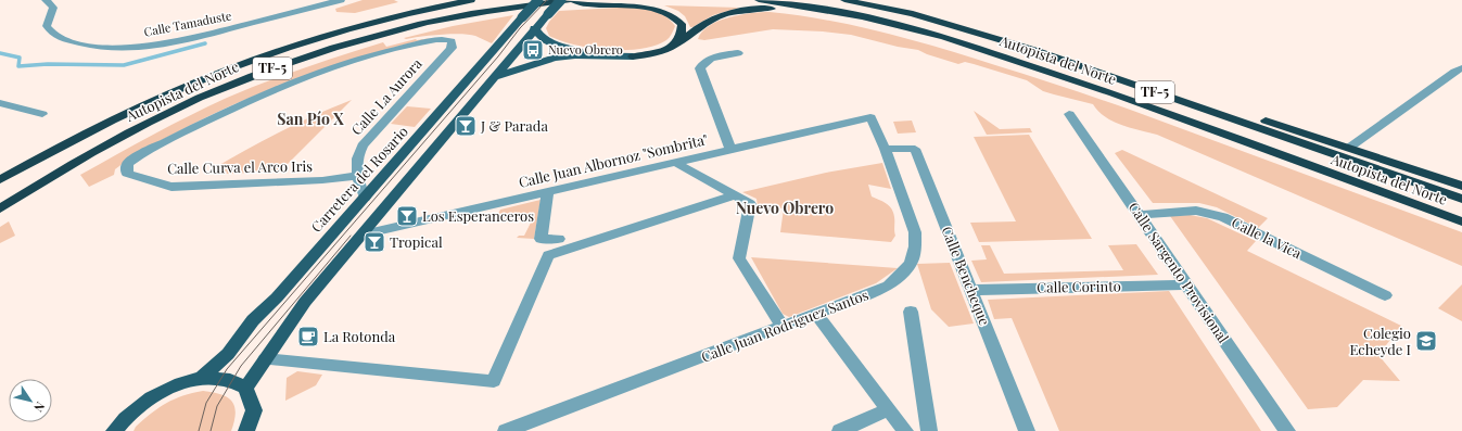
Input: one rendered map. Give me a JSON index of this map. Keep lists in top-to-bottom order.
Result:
{
  "streets": {
    "highway": ["Autopista del Norte", "TF-5"],
    "main road": ["Carretera del Rosario"],
    "street": [
      "Calle Tamaduste",
      "Calle La Aurora",
      "Calle Juan Albornoz \"Sombrita\"",
      "Calle Curva el Arco Iris",
      "Calle la Vica",
      "Calle Sargento Provisional",
      "Calle Bencheque",
      "Calle Corinto",
      "Calle Juan Rodríguez Santos"
    ]
  },
  "crossings": [
    ["Calle La Aurora", "Calle Curva el Arco Iris"],
    ["Calle La Aurora", "Carretera del Rosario"],
    ["Calle Juan Albornoz \"Sombrita\"", "Calle Juan Rodríguez Santos"],
    ["Calle la Vica", "Calle Sargento Provisional"],
    ["Calle Sargento Provisional", "Calle Corinto"],
    ["Calle Bencheque", "Calle Corinto"],
    ["Calle Bencheque", "Calle Juan Rodríguez Santos"]
  ],
  "districts": ["San Pío X", "Nuevo Obrero"],
  "places": {
    "bus stop": ["Nuevo Obrero"],
    "bar": ["J & Parada", "Los Esperanceros", "Tropical"],
    "cafe": ["La Rotonda"],
    "school or university": ["Colegio Echeyde I"]
  },
  "north": "bottom right"
}
